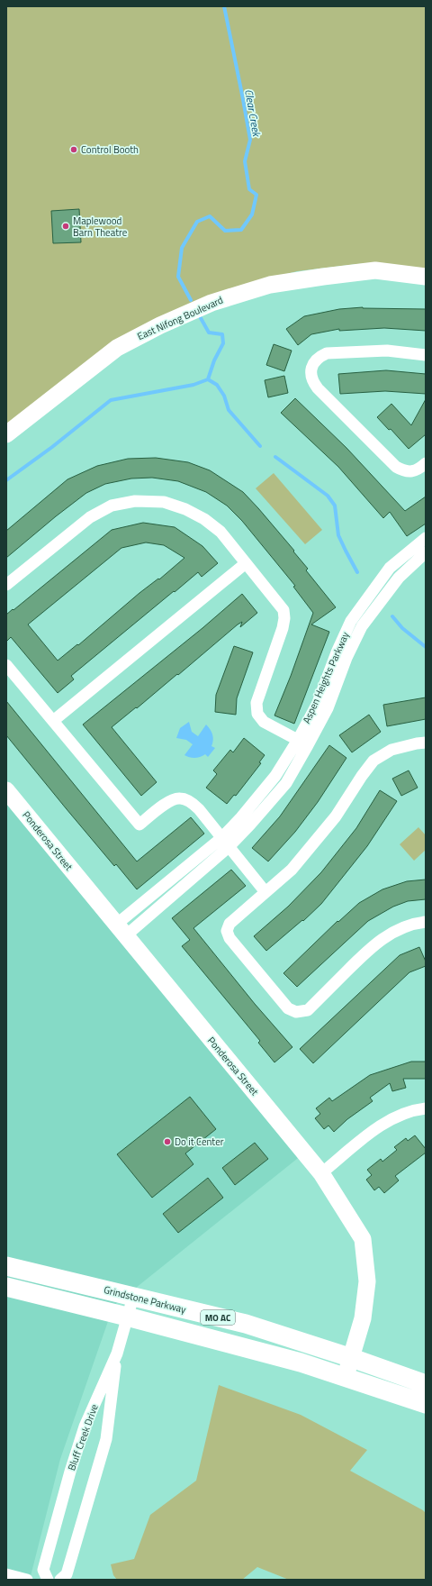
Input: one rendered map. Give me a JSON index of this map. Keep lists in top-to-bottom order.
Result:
{
  "streets": {
    "main road": ["Grindstone Parkway", "MO AC"],
    "street": [
      "East Nifong Boulevard",
      "Aspen Heights Parkway",
      "Ponderosa Street",
      "Bluff Creek Drive"
    ]
  },
  "crossings": [
    ["Aspen Heights Parkway", "Ponderosa Street"],
    ["Ponderosa Street", "Grindstone Parkway"],
    ["Ponderosa Street", "MO AC"],
    ["Grindstone Parkway", "Bluff Creek Drive"],
    ["MO AC", "Bluff Creek Drive"]
  ],
  "water": ["Clear Creek"],
  "places": ["Control Booth", "Maplewood Barn Theatre", "Do it Center"]
}
